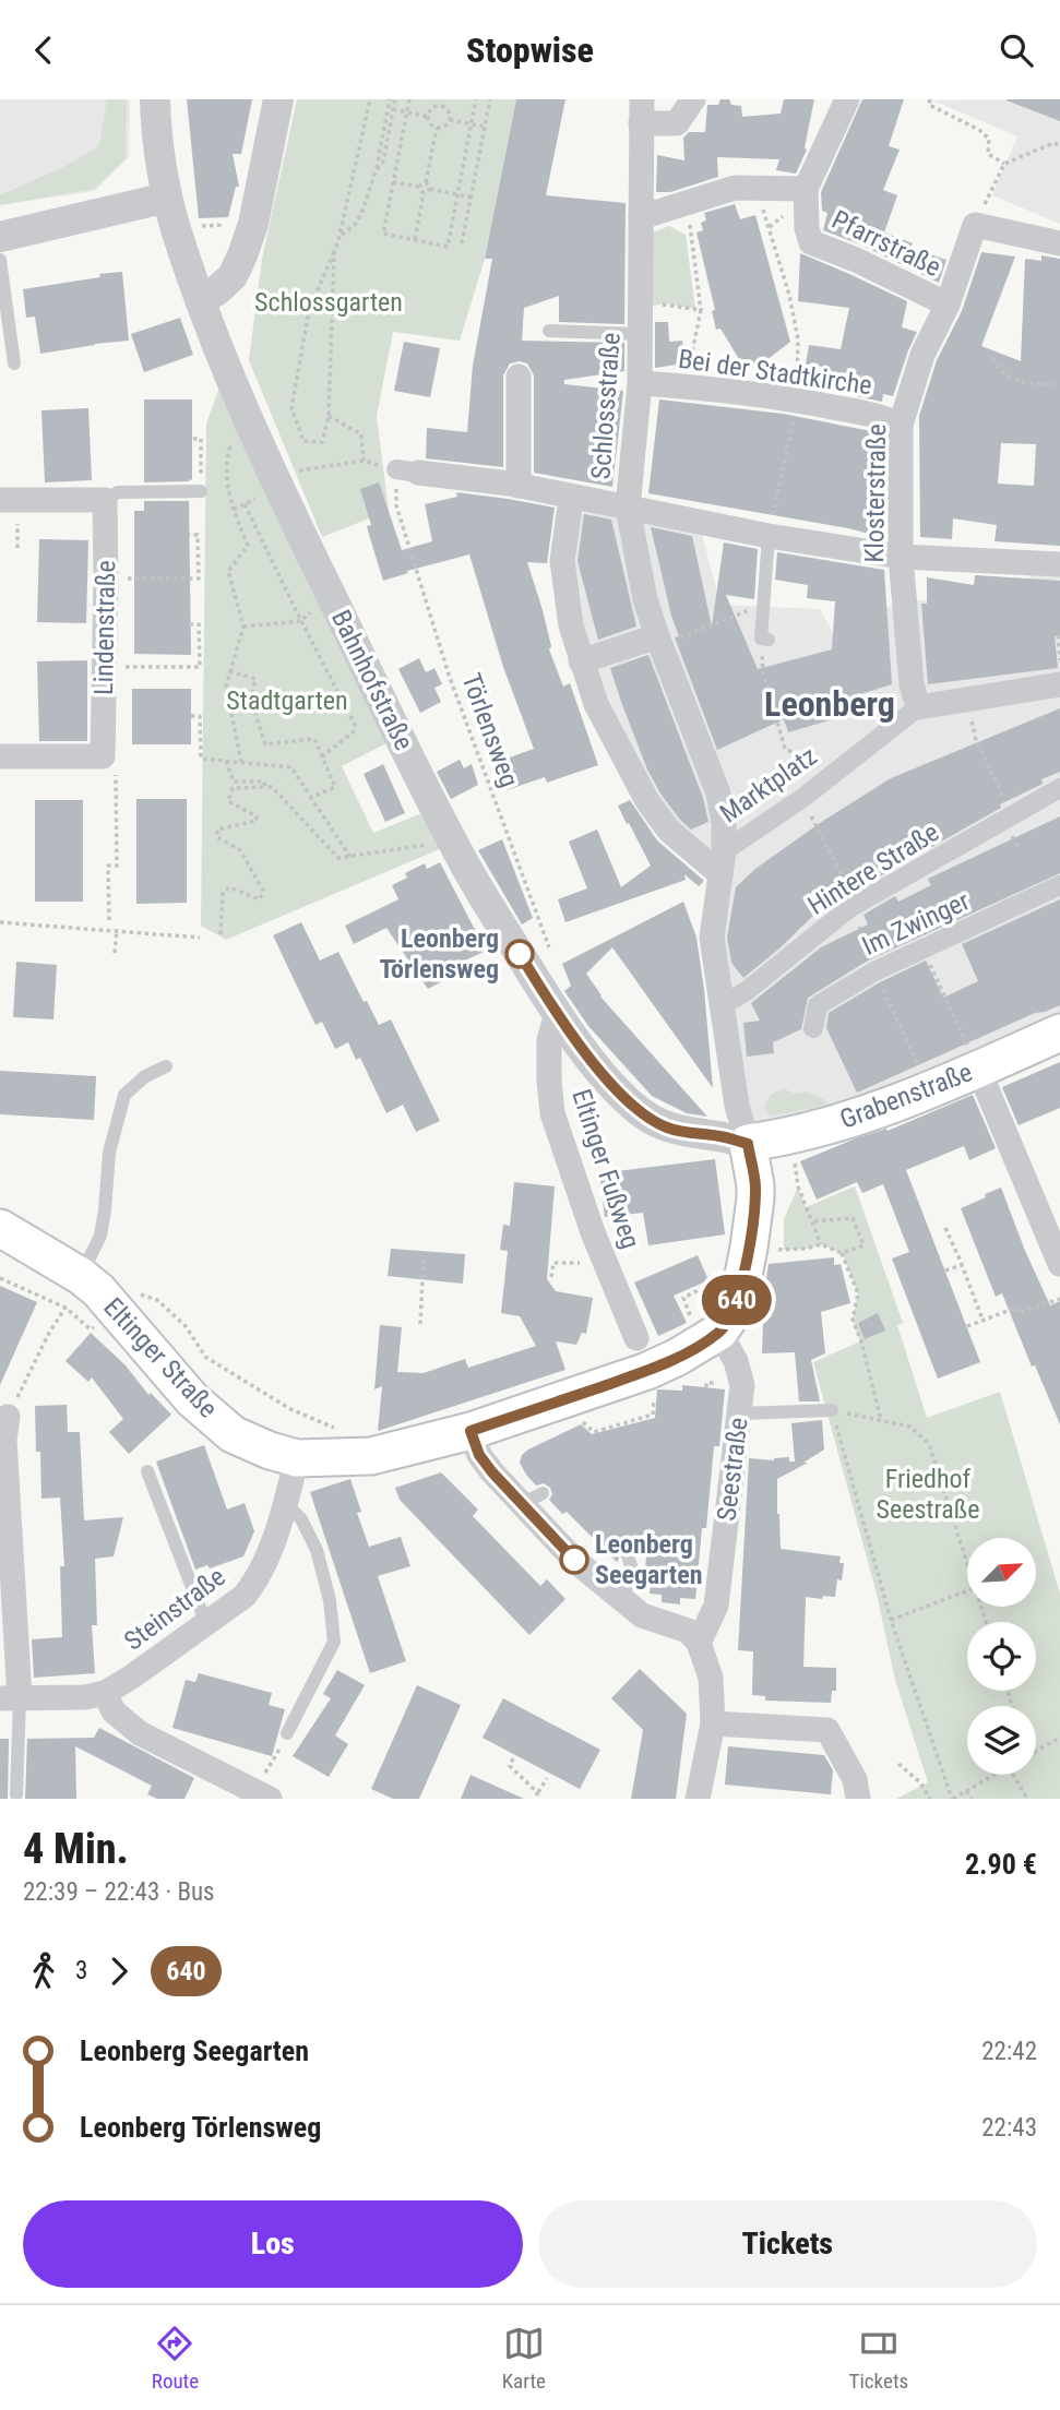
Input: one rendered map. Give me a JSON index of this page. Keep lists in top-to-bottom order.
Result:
{
  "streets": {
    "main road": ["Grabenstraße", "Eltinger Straße"],
    "street": [
      "Pfarrstraße",
      "Bei der Stadtkirche",
      "Schlossstraße",
      "Klosterstraße",
      "Lindenstraße",
      "Bahnhofstraße",
      "Marktplatz",
      "Hintere Straße",
      "Im Zwinger",
      "Eltinger Fußweg",
      "Seestraße",
      "Steinstraße"
    ],
    "path": ["Törlensweg"]
  },
  "crossings": [
    ["Pfarrstraße", "Klosterstraße"],
    ["Bei der Stadtkirche", "Schlossstraße"],
    ["Bei der Stadtkirche", "Klosterstraße"],
    ["Schlossstraße", "Marktplatz"],
    ["Klosterstraße", "Marktplatz"],
    ["Bahnhofstraße", "Törlensweg"],
    ["Bahnhofstraße", "Grabenstraße"],
    ["Bahnhofstraße", "Eltinger Fußweg"],
    ["Törlensweg", "Eltinger Fußweg"],
    ["Eltinger Straße", "Seestraße"],
    ["Eltinger Straße", "Steinstraße"]
  ],
  "districts": ["Leonberg"],
  "parks": ["Schlossgarten", "Stadtgarten", "Friedhof Seestraße"],
  "places": ["Leonberg Törlensweg", "Leonberg Seegarten"],
  "lines": ["bus line 640"],
  "north": "top right",
  "page": {
    "header": "Stopwise",
    "on_map": "640",
    "heading": ["4 Min.", "22:39 – 22:43 · Bus", "2.90 €"],
    "legs": ["3", "640"],
    "list": [
      {
        "name": "Leonberg Seegarten",
        "value": "22:42"
      },
      {
        "name": "Leonberg Törlensweg",
        "value": "22:43"
      }
    ],
    "buttons": ["Los", "Tickets"],
    "tabs": ["Route", "Karte", "Tickets"]
  }
}
